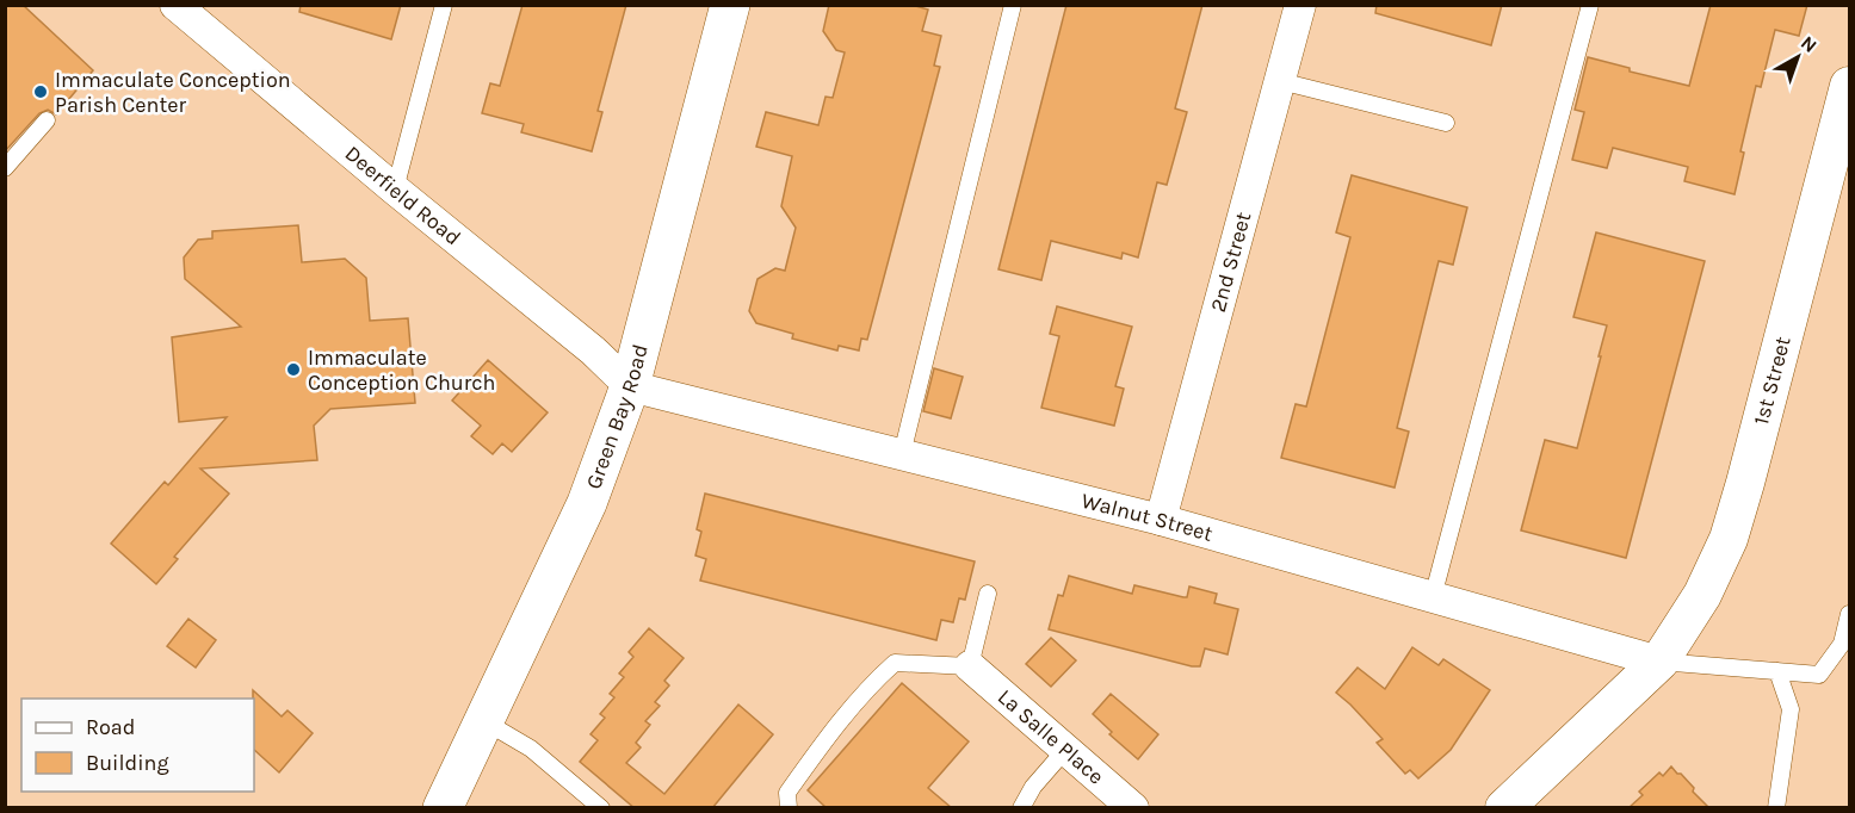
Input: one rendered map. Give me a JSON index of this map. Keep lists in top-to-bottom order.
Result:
{
  "streets": {
    "main road": ["Green Bay Road"],
    "street": [
      "Deerfield Road",
      "2nd Street",
      "1st Street",
      "Walnut Street",
      "La Salle Place"
    ]
  },
  "crossings": [
    ["Deerfield Road", "Green Bay Road"],
    ["Deerfield Road", "Walnut Street"],
    ["2nd Street", "Walnut Street"],
    ["1st Street", "Walnut Street"],
    ["Green Bay Road", "Walnut Street"]
  ],
  "places": ["Immaculate Conception Parish Center", "Immaculate Conception Church"],
  "legend": ["Road", "Building"],
  "north": "top right"
}
